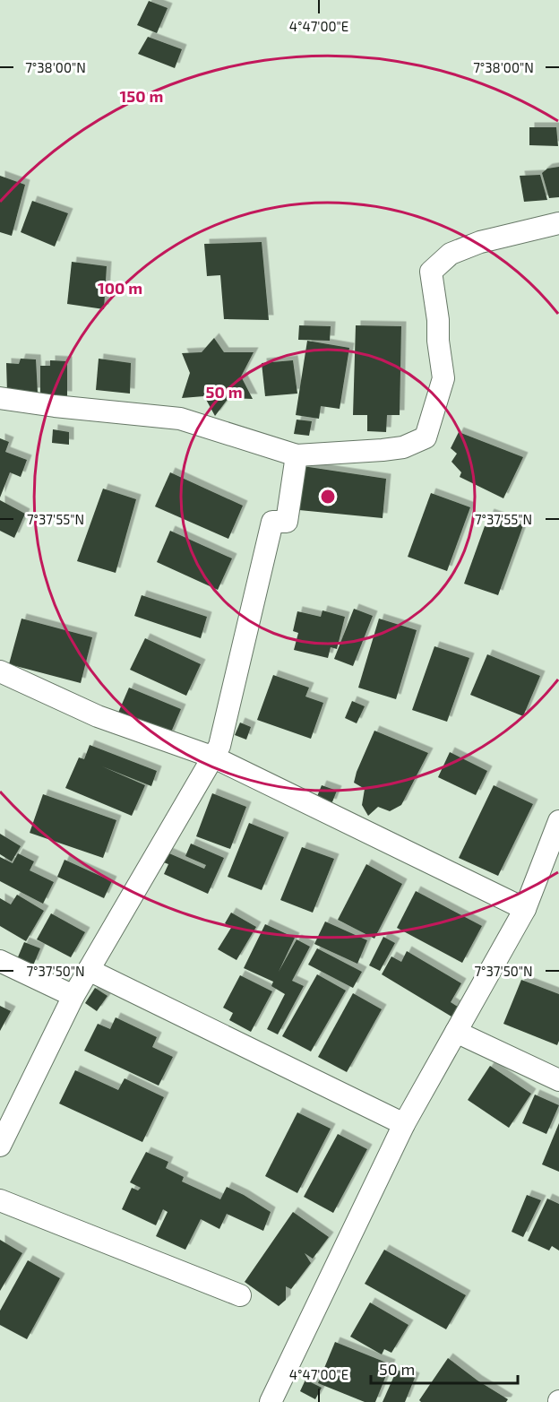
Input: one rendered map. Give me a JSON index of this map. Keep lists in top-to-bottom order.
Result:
{
  "scale_bar": "50 m",
  "coordinates": [
    "4°47'00\"E",
    "7°38'00\"N",
    "7°37'55\"N",
    "7°37'50\"N"
  ],
  "rings": ["150 m", "100 m", "50 m"]
}
